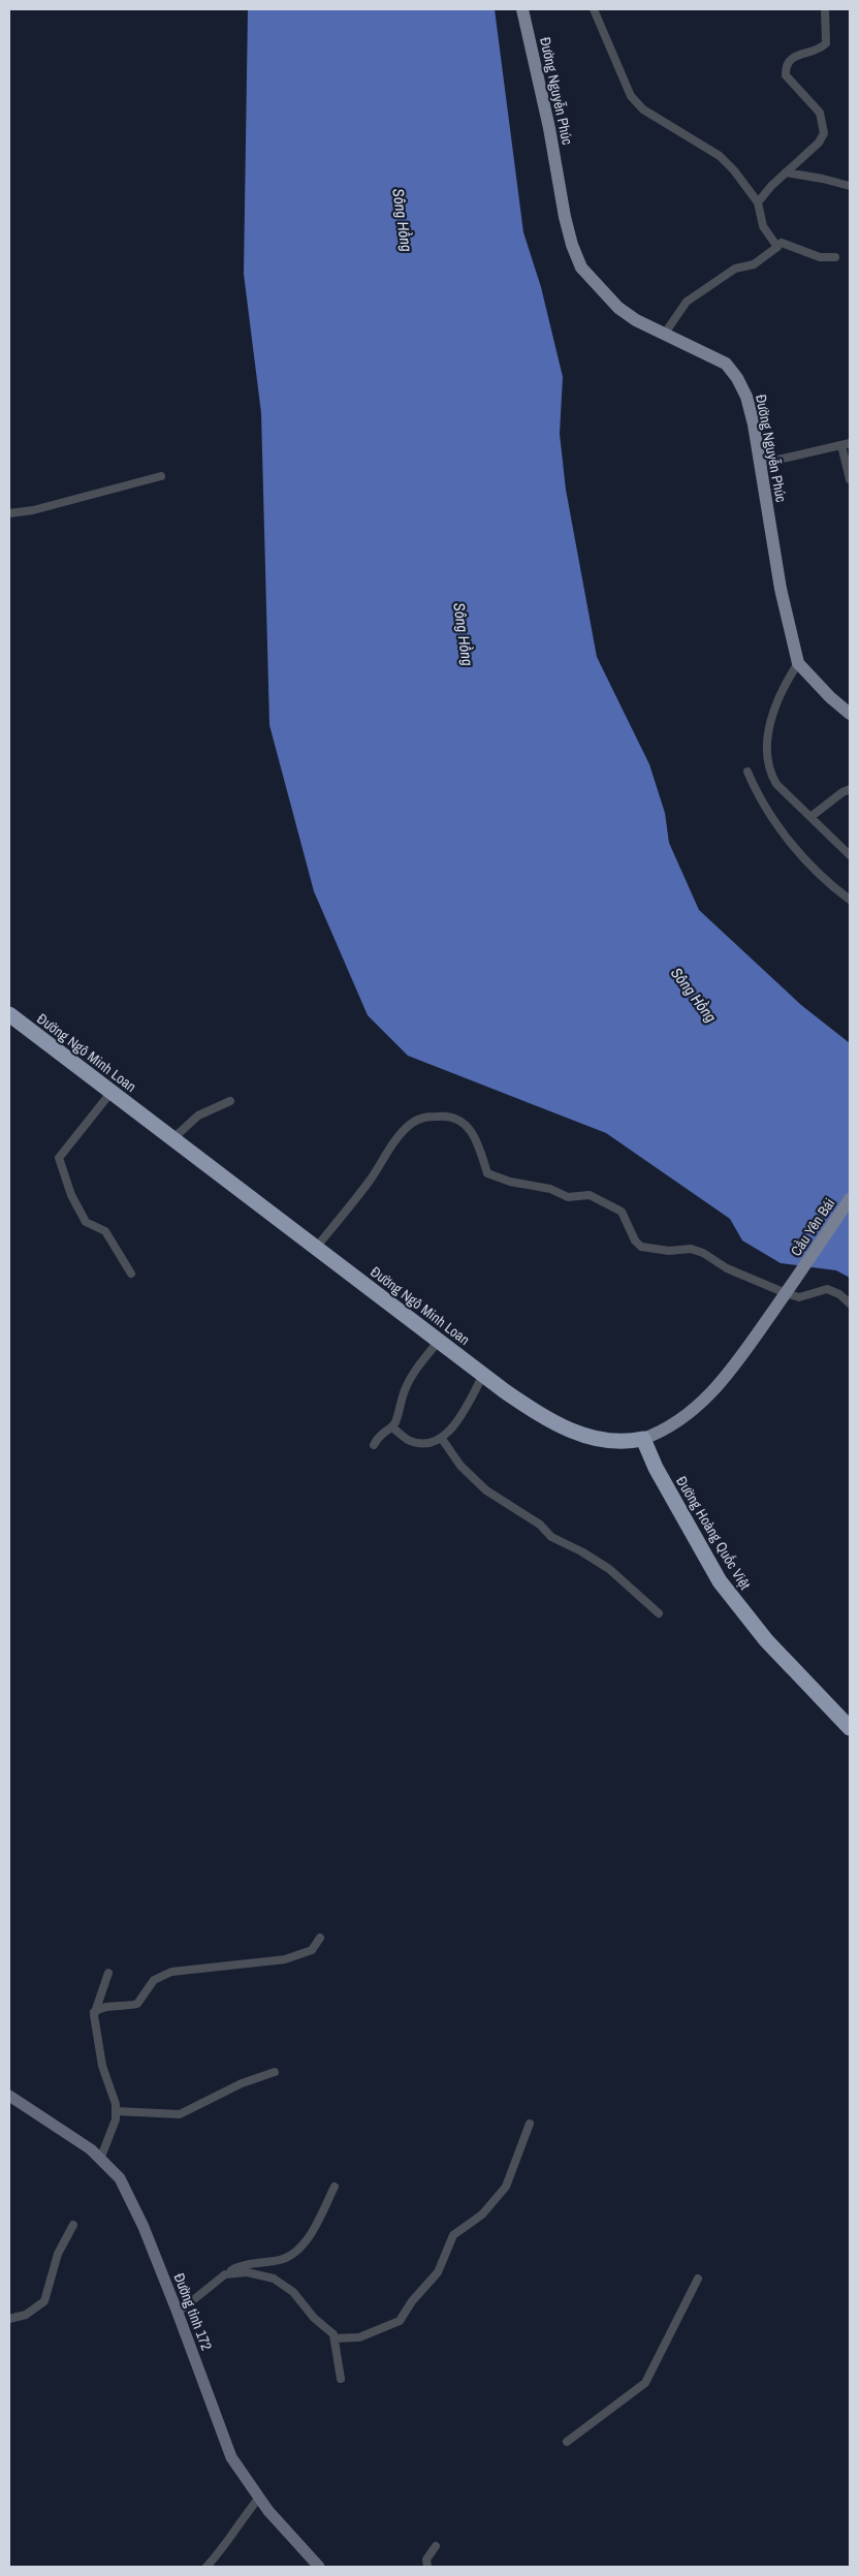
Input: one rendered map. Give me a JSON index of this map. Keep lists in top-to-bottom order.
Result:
{
  "streets": {
    "highway": ["Đường Ngô Minh Loan", "Đường Hoàng Quốc Việt"],
    "main road": ["Đường Nguyễn Phúc", "Cầu Yên Bái", "Đường tỉnh 172"]
  },
  "crossings": [
    ["Đường Ngô Minh Loan", "Cầu Yên Bái"],
    ["Đường Ngô Minh Loan", "Đường Hoàng Quốc Việt"]
  ],
  "water": ["Sông Hồng"]
}
